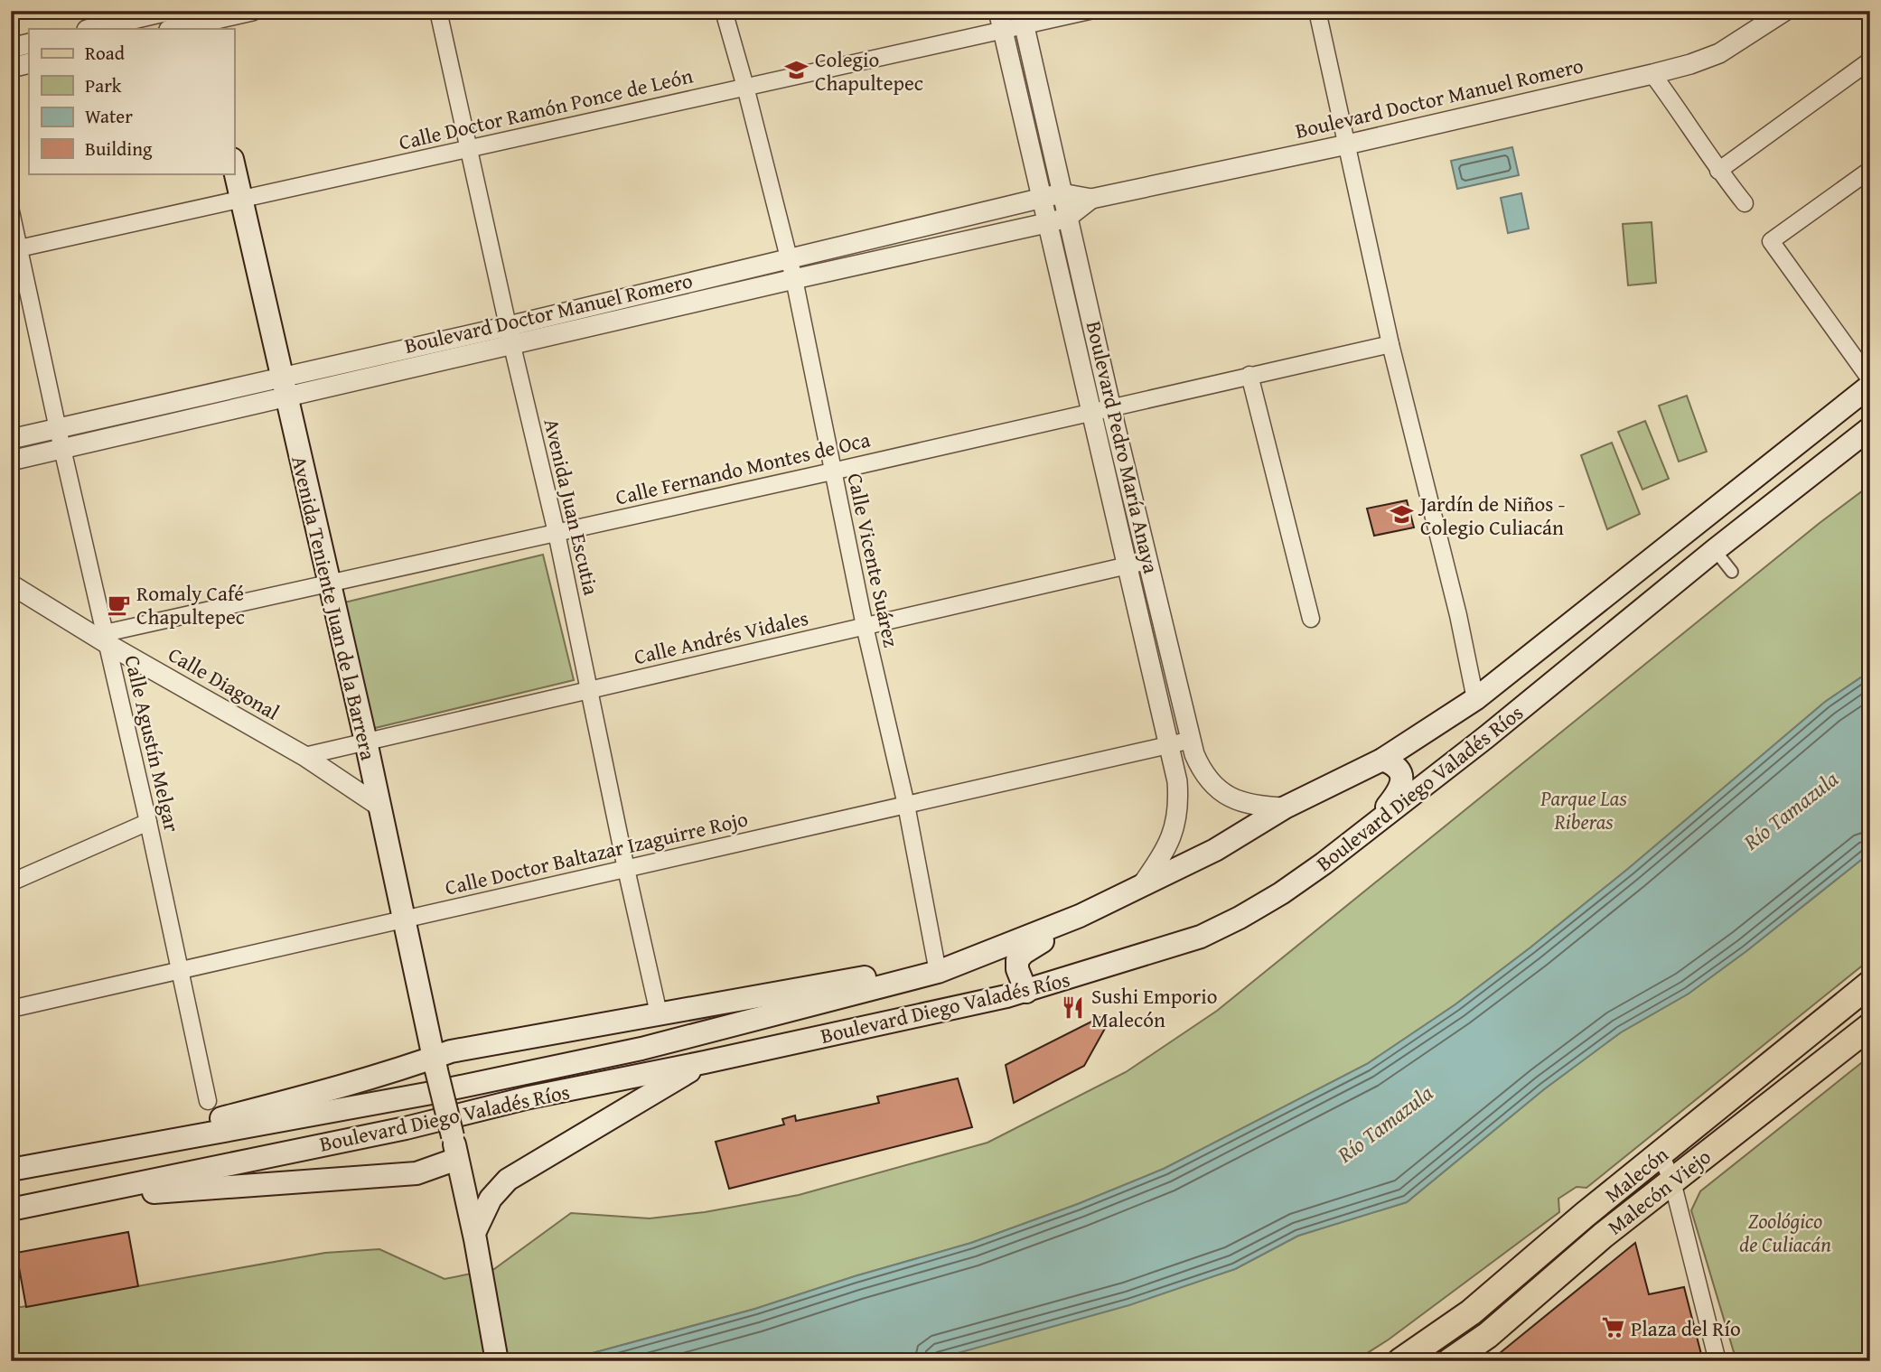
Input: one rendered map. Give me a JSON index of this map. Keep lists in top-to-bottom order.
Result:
{
  "streets": {
    "main road": [
      "Avenida Teniente Juan de la Barrera",
      "Boulevard Diego Valadés Ríos",
      "Malecón",
      "Malecón Viejo"
    ],
    "street": [
      "Boulevard Doctor Manuel Romero",
      "Calle Doctor Ramón Ponce de León",
      "Boulevard Pedro María Anaya",
      "Calle Fernando Montes de Oca",
      "Avenida Juan Escutia",
      "Calle Vicente Suárez",
      "Calle Andrés Vidales",
      "Calle Diagonal",
      "Calle Agustín Melgar",
      "Calle Doctor Baltazar Izaguirre Rojo"
    ]
  },
  "crossings": [
    ["Boulevard Doctor Manuel Romero", "Boulevard Pedro María Anaya"],
    ["Boulevard Doctor Manuel Romero", "Avenida Juan Escutia"],
    ["Boulevard Doctor Manuel Romero", "Calle Vicente Suárez"],
    ["Boulevard Doctor Manuel Romero", "Avenida Teniente Juan de la Barrera"],
    ["Boulevard Doctor Manuel Romero", "Calle Agustín Melgar"],
    ["Calle Doctor Ramón Ponce de León", "Boulevard Pedro María Anaya"],
    ["Calle Doctor Ramón Ponce de León", "Avenida Juan Escutia"],
    ["Calle Doctor Ramón Ponce de León", "Calle Vicente Suárez"],
    ["Calle Doctor Ramón Ponce de León", "Avenida Teniente Juan de la Barrera"],
    ["Calle Doctor Ramón Ponce de León", "Calle Agustín Melgar"],
    ["Boulevard Pedro María Anaya", "Calle Fernando Montes de Oca"],
    ["Boulevard Pedro María Anaya", "Calle Andrés Vidales"],
    ["Boulevard Pedro María Anaya", "Boulevard Diego Valadés Ríos"],
    ["Boulevard Pedro María Anaya", "Calle Doctor Baltazar Izaguirre Rojo"],
    ["Calle Fernando Montes de Oca", "Avenida Juan Escutia"],
    ["Calle Fernando Montes de Oca", "Calle Vicente Suárez"],
    ["Calle Fernando Montes de Oca", "Avenida Teniente Juan de la Barrera"],
    ["Calle Fernando Montes de Oca", "Calle Diagonal"],
    ["Calle Fernando Montes de Oca", "Calle Agustín Melgar"],
    ["Avenida Juan Escutia", "Calle Andrés Vidales"],
    ["Avenida Juan Escutia", "Calle Doctor Baltazar Izaguirre Rojo"],
    ["Calle Vicente Suárez", "Calle Andrés Vidales"],
    ["Calle Vicente Suárez", "Boulevard Diego Valadés Ríos"],
    ["Calle Vicente Suárez", "Calle Doctor Baltazar Izaguirre Rojo"],
    ["Avenida Teniente Juan de la Barrera", "Calle Andrés Vidales"],
    ["Avenida Teniente Juan de la Barrera", "Calle Diagonal"],
    ["Avenida Teniente Juan de la Barrera", "Calle Doctor Baltazar Izaguirre Rojo"],
    ["Calle Andrés Vidales", "Calle Diagonal"],
    ["Calle Diagonal", "Calle Agustín Melgar"],
    ["Calle Agustín Melgar", "Calle Doctor Baltazar Izaguirre Rojo"]
  ],
  "water": ["Río Tamazula"],
  "parks": ["Parque Las Riberas", "Zoológico de Culiacán"],
  "places": {
    "school or university": ["Colegio Chapultepec", "Jardín de Niños - Colegio Culiacán"],
    "cafe": ["Romaly Café Chapultepec"],
    "restaurant": ["Sushi Emporio Malecón"],
    "supermarket": ["Plaza del Río"]
  },
  "legend": [
    "Road",
    "Park",
    "Water",
    "Building"
  ]
}
